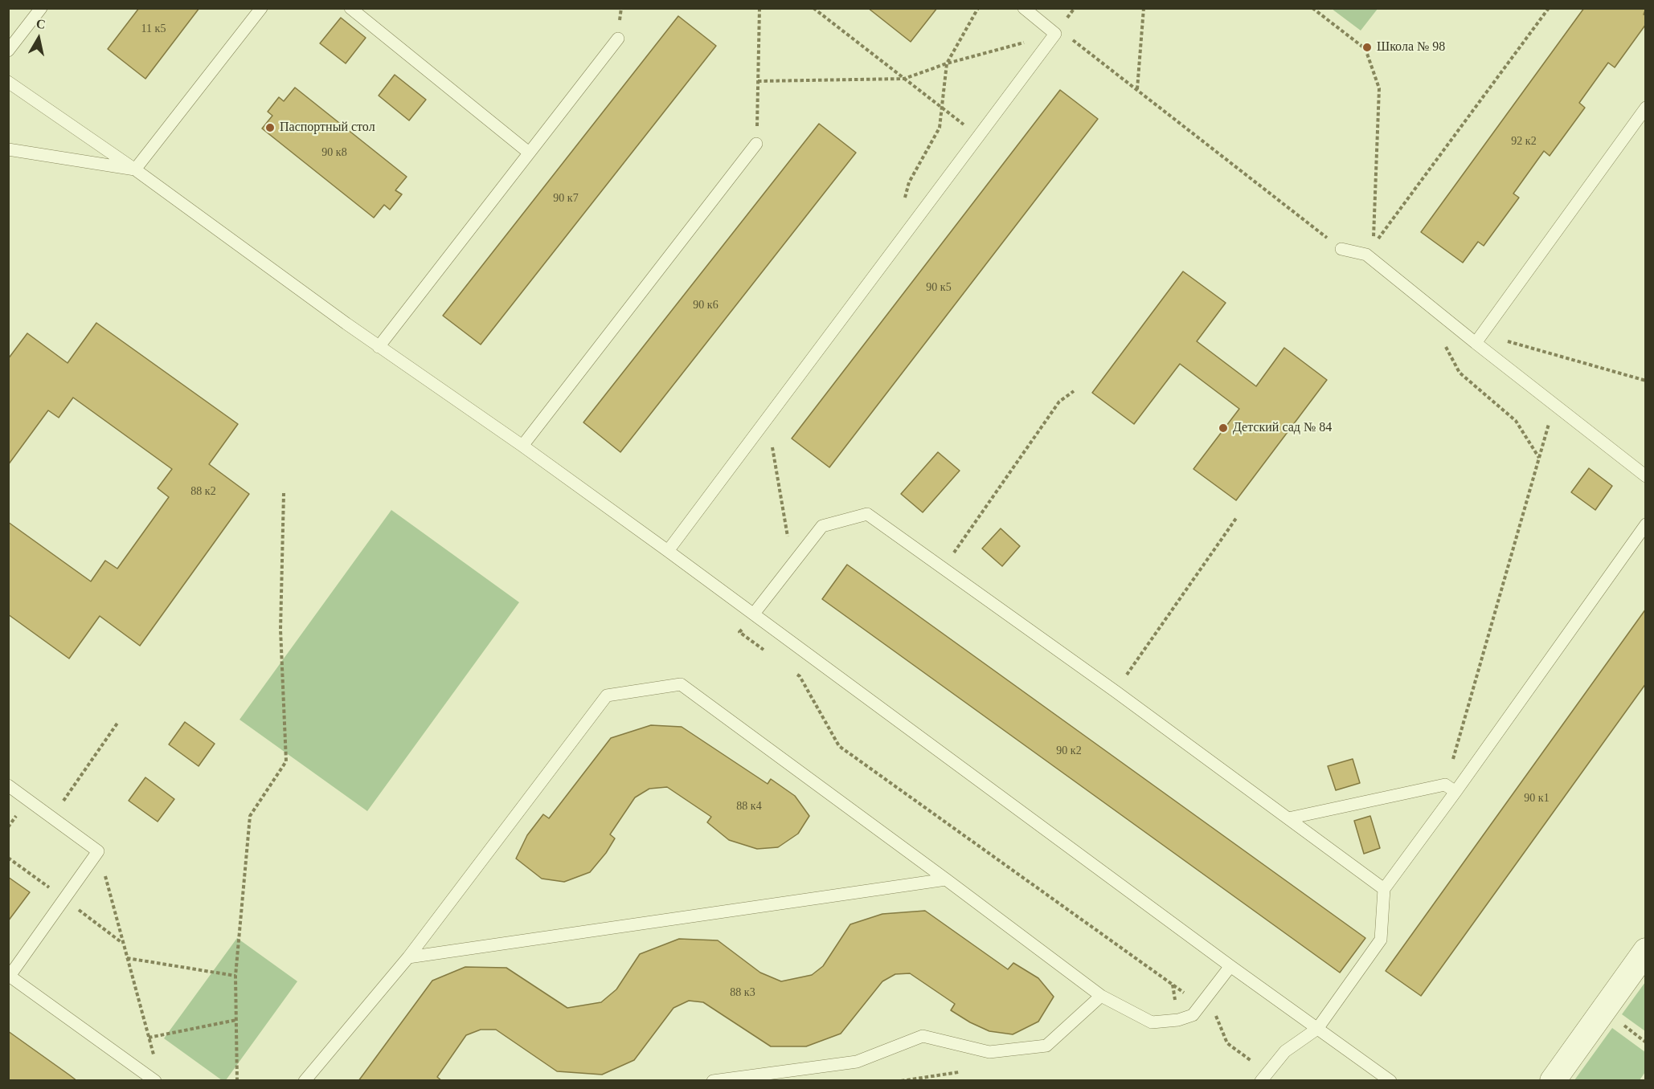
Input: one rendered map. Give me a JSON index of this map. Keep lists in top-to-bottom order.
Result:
{
  "places": ["Школа № 98", "Паспортный стол", "Детский сад № 84"],
  "house_numbers": [
    "11 к5",
    "92 к2",
    "90 к8",
    "90 к7",
    "90 к5",
    "90 к6",
    "88 к2",
    "90 к2",
    "90 к1",
    "88 к4",
    "88 к3"
  ],
  "north": "top"
}
